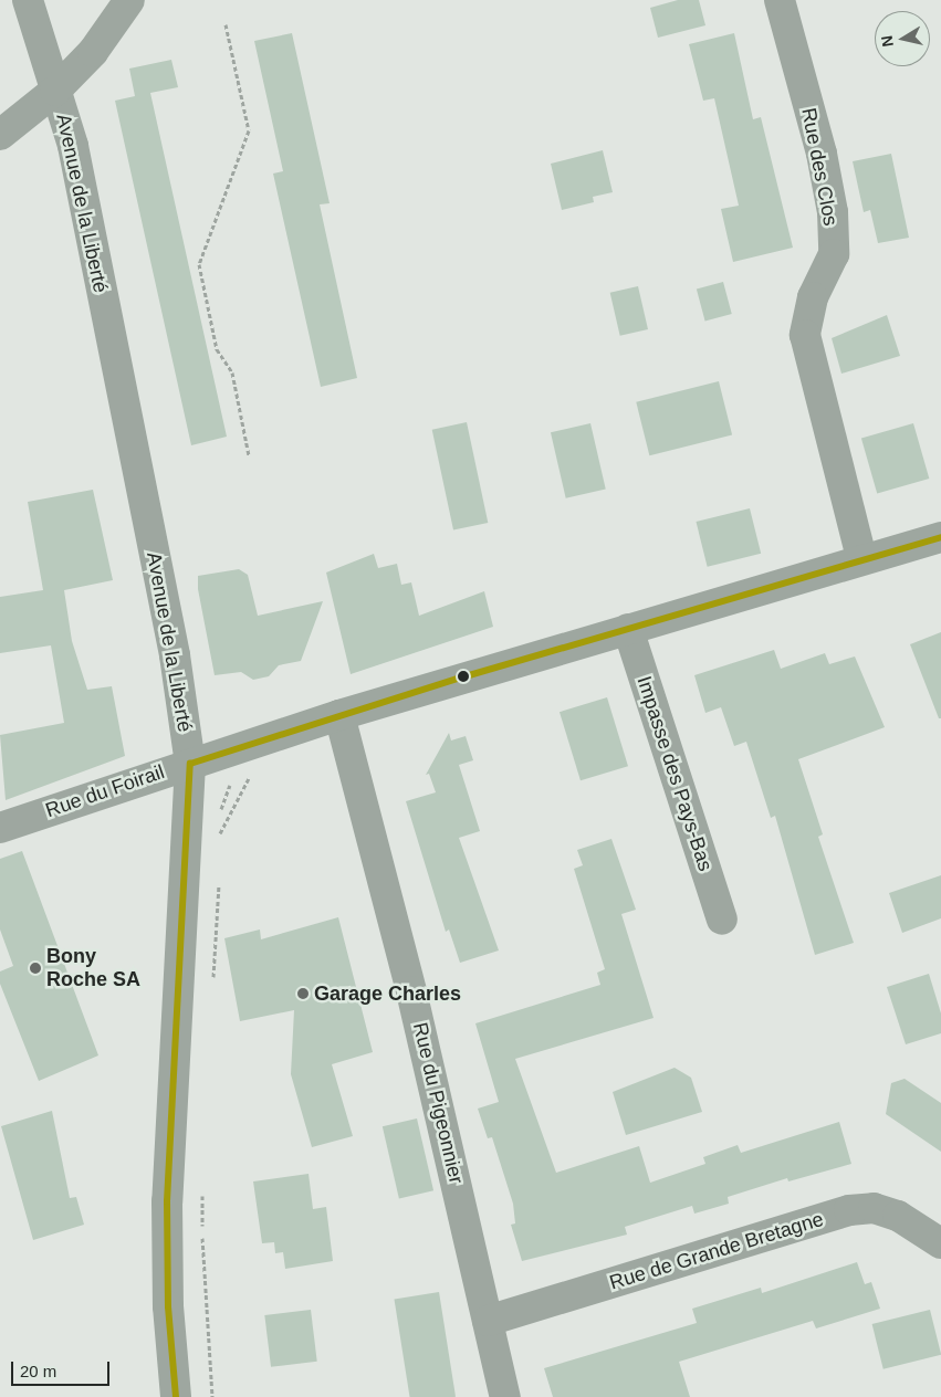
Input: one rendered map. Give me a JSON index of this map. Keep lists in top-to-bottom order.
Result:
{
  "streets": {
    "street": [
      "Rue des Clos",
      "Avenue de la Liberté",
      "Impasse des Pays-Bas",
      "Rue du Foirail",
      "Rue du Pigeonnier",
      "Rue de Grande Bretagne"
    ]
  },
  "crossings": [
    ["Rue des Clos", "Rue du Foirail"],
    ["Avenue de la Liberté", "Rue du Foirail"],
    ["Impasse des Pays-Bas", "Rue du Foirail"],
    ["Rue du Foirail", "Rue du Pigeonnier"],
    ["Rue du Pigeonnier", "Rue de Grande Bretagne"]
  ],
  "places": ["Bony Roche SA", "Garage Charles"],
  "scale_bar": "20 m",
  "north": "left"
}
